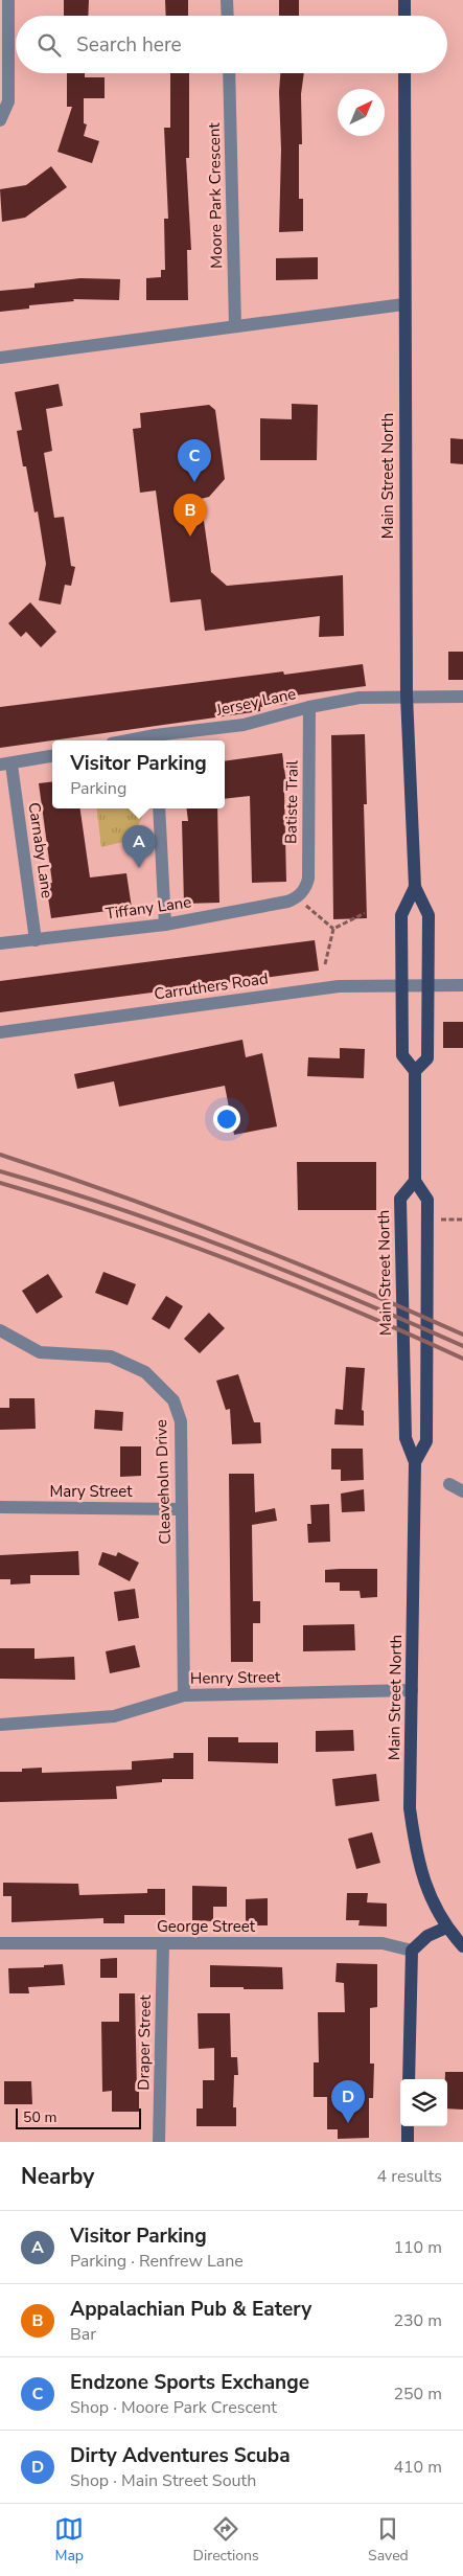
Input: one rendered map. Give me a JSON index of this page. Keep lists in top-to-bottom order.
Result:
{
  "streets": {
    "main road": ["Main Street North"],
    "street": [
      "Moore Park Crescent",
      "Jersey Lane",
      "Batiste Trail",
      "Carnaby Lane",
      "Tiffany Lane",
      "Carruthers Road",
      "Cleaveholm Drive",
      "Mary Street",
      "Henry Street",
      "George Street",
      "Draper Street"
    ]
  },
  "crossings": [
    ["Main Street North", "Jersey Lane"],
    ["Main Street North", "Carruthers Road"],
    ["Main Street North", "Henry Street"],
    ["Jersey Lane", "Batiste Trail"],
    ["Batiste Trail", "Tiffany Lane"],
    ["Carnaby Lane", "Tiffany Lane"],
    ["Cleaveholm Drive", "Mary Street"],
    ["Cleaveholm Drive", "Henry Street"],
    ["George Street", "Draper Street"]
  ],
  "scale_bar": "50 m",
  "north": "top right",
  "page": {
    "search": "Search here",
    "pins": [
      "C",
      "B",
      "A",
      "D"
    ],
    "popup": ["Visitor Parking", "Parking"],
    "scale": "50 m",
    "heading": ["Nearby", "4 results"],
    "list": [
      {
        "mark": "A",
        "name": "Visitor Parking",
        "note": "Parking · Renfrew Lane",
        "value": "110 m"
      },
      {
        "mark": "B",
        "name": "Appalachian Pub & Eatery",
        "note": "Bar",
        "value": "230 m"
      },
      {
        "mark": "C",
        "name": "Endzone Sports Exchange",
        "note": "Shop · Moore Park Crescent",
        "value": "250 m"
      },
      {
        "mark": "D",
        "name": "Dirty Adventures Scuba",
        "note": "Shop · Main Street South",
        "value": "410 m"
      }
    ],
    "nav": ["Map", "Directions", "Saved"]
  }
}
